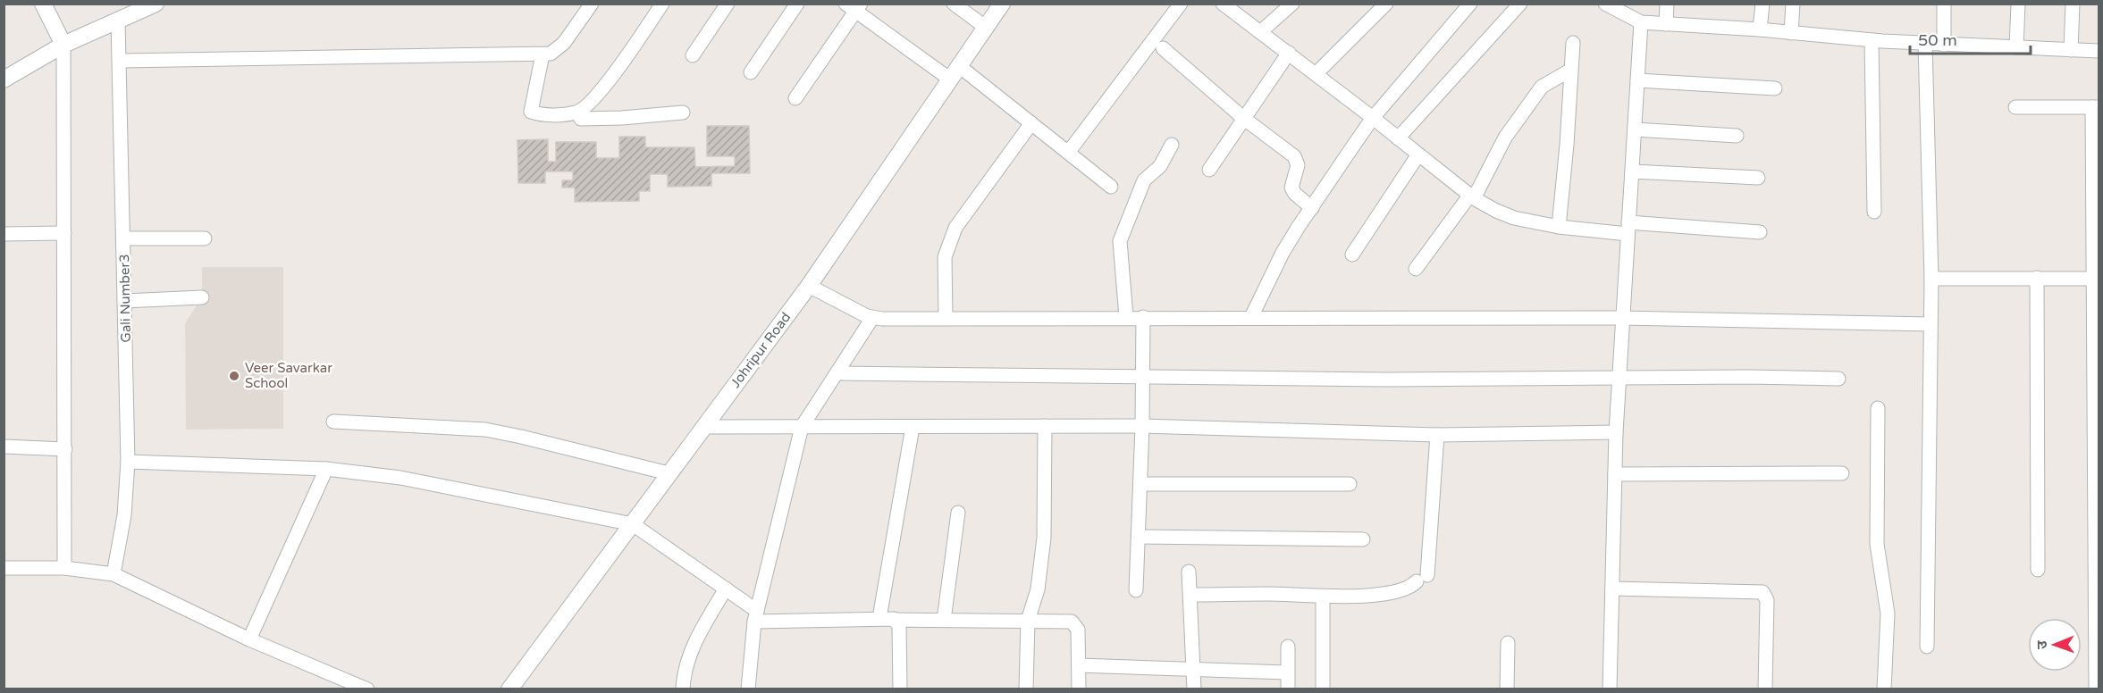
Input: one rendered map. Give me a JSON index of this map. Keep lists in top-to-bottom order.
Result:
{
  "streets": {
    "street": ["Gali Number3", "Johripur Road"]
  },
  "places": ["Veer Savarkar School"],
  "scale_bar": "50 m",
  "north": "left"
}
